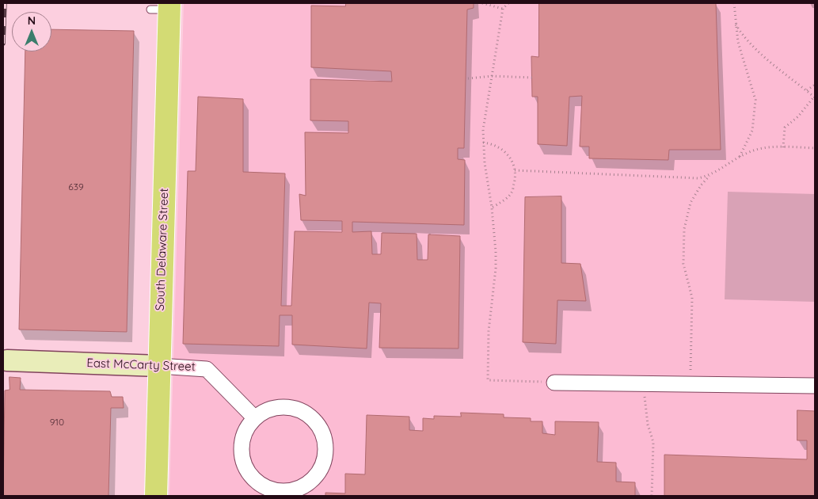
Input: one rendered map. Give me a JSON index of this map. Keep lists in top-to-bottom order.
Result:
{
  "streets": {
    "main road": ["South Delaware Street", "East McCarty Street"]
  },
  "crossings": [
    ["South Delaware Street", "East McCarty Street"]
  ],
  "house_numbers": ["639", "910"],
  "north": "top"
}
